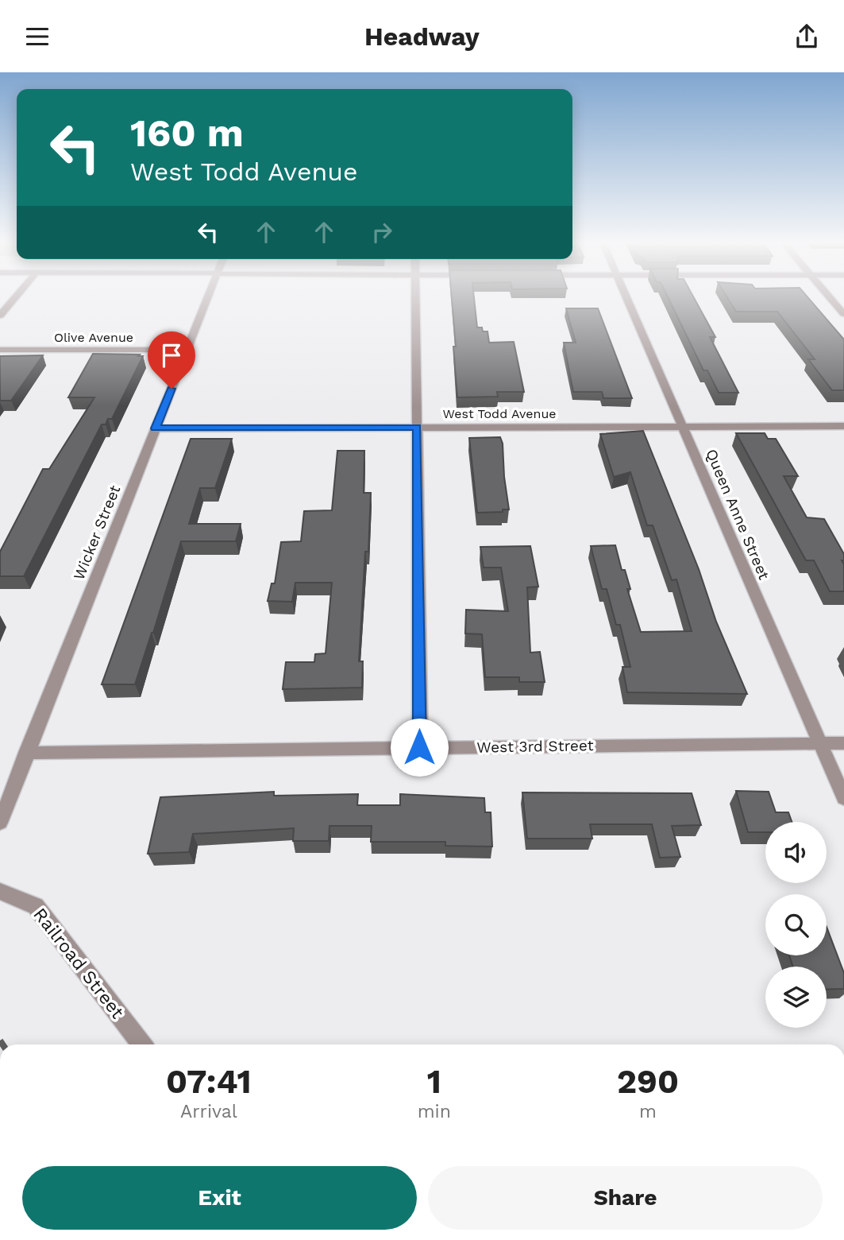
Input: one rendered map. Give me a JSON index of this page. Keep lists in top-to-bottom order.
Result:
{
  "streets": {
    "street": [
      "Olive Avenue",
      "West Todd Avenue",
      "Queen Anne Street",
      "Wicker Street",
      "West 3rd Street",
      "Railroad Street"
    ]
  },
  "crossings": [
    ["Olive Avenue", "Wicker Street"],
    ["West Todd Avenue", "Queen Anne Street"],
    ["West Todd Avenue", "Wicker Street"],
    ["Queen Anne Street", "West 3rd Street"],
    ["Wicker Street", "West 3rd Street"]
  ],
  "page": {
    "header": "Headway",
    "turn": ["160 m", "West Todd Avenue"],
    "eta": [
      "07:41",
      "Arrival",
      "1",
      "min",
      "290",
      "m"
    ],
    "buttons": ["Exit", "Share"]
  }
}
